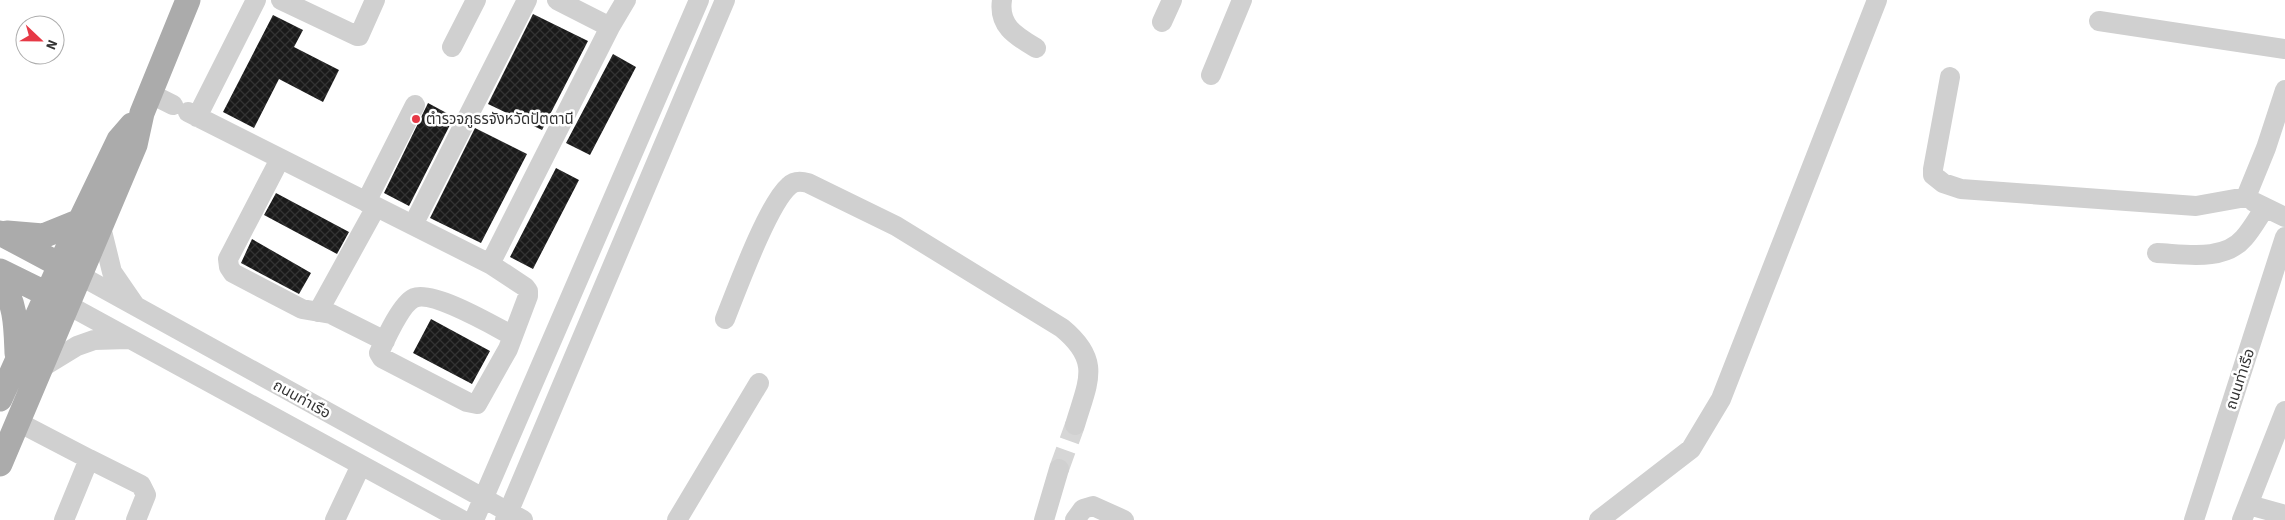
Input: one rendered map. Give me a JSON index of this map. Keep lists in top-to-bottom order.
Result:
{
  "streets": {
    "street": ["ถนนท่าเรือ"]
  },
  "places": ["ตำรวจภูธรจังหวัดปัตตานี"],
  "north": "right"
}
